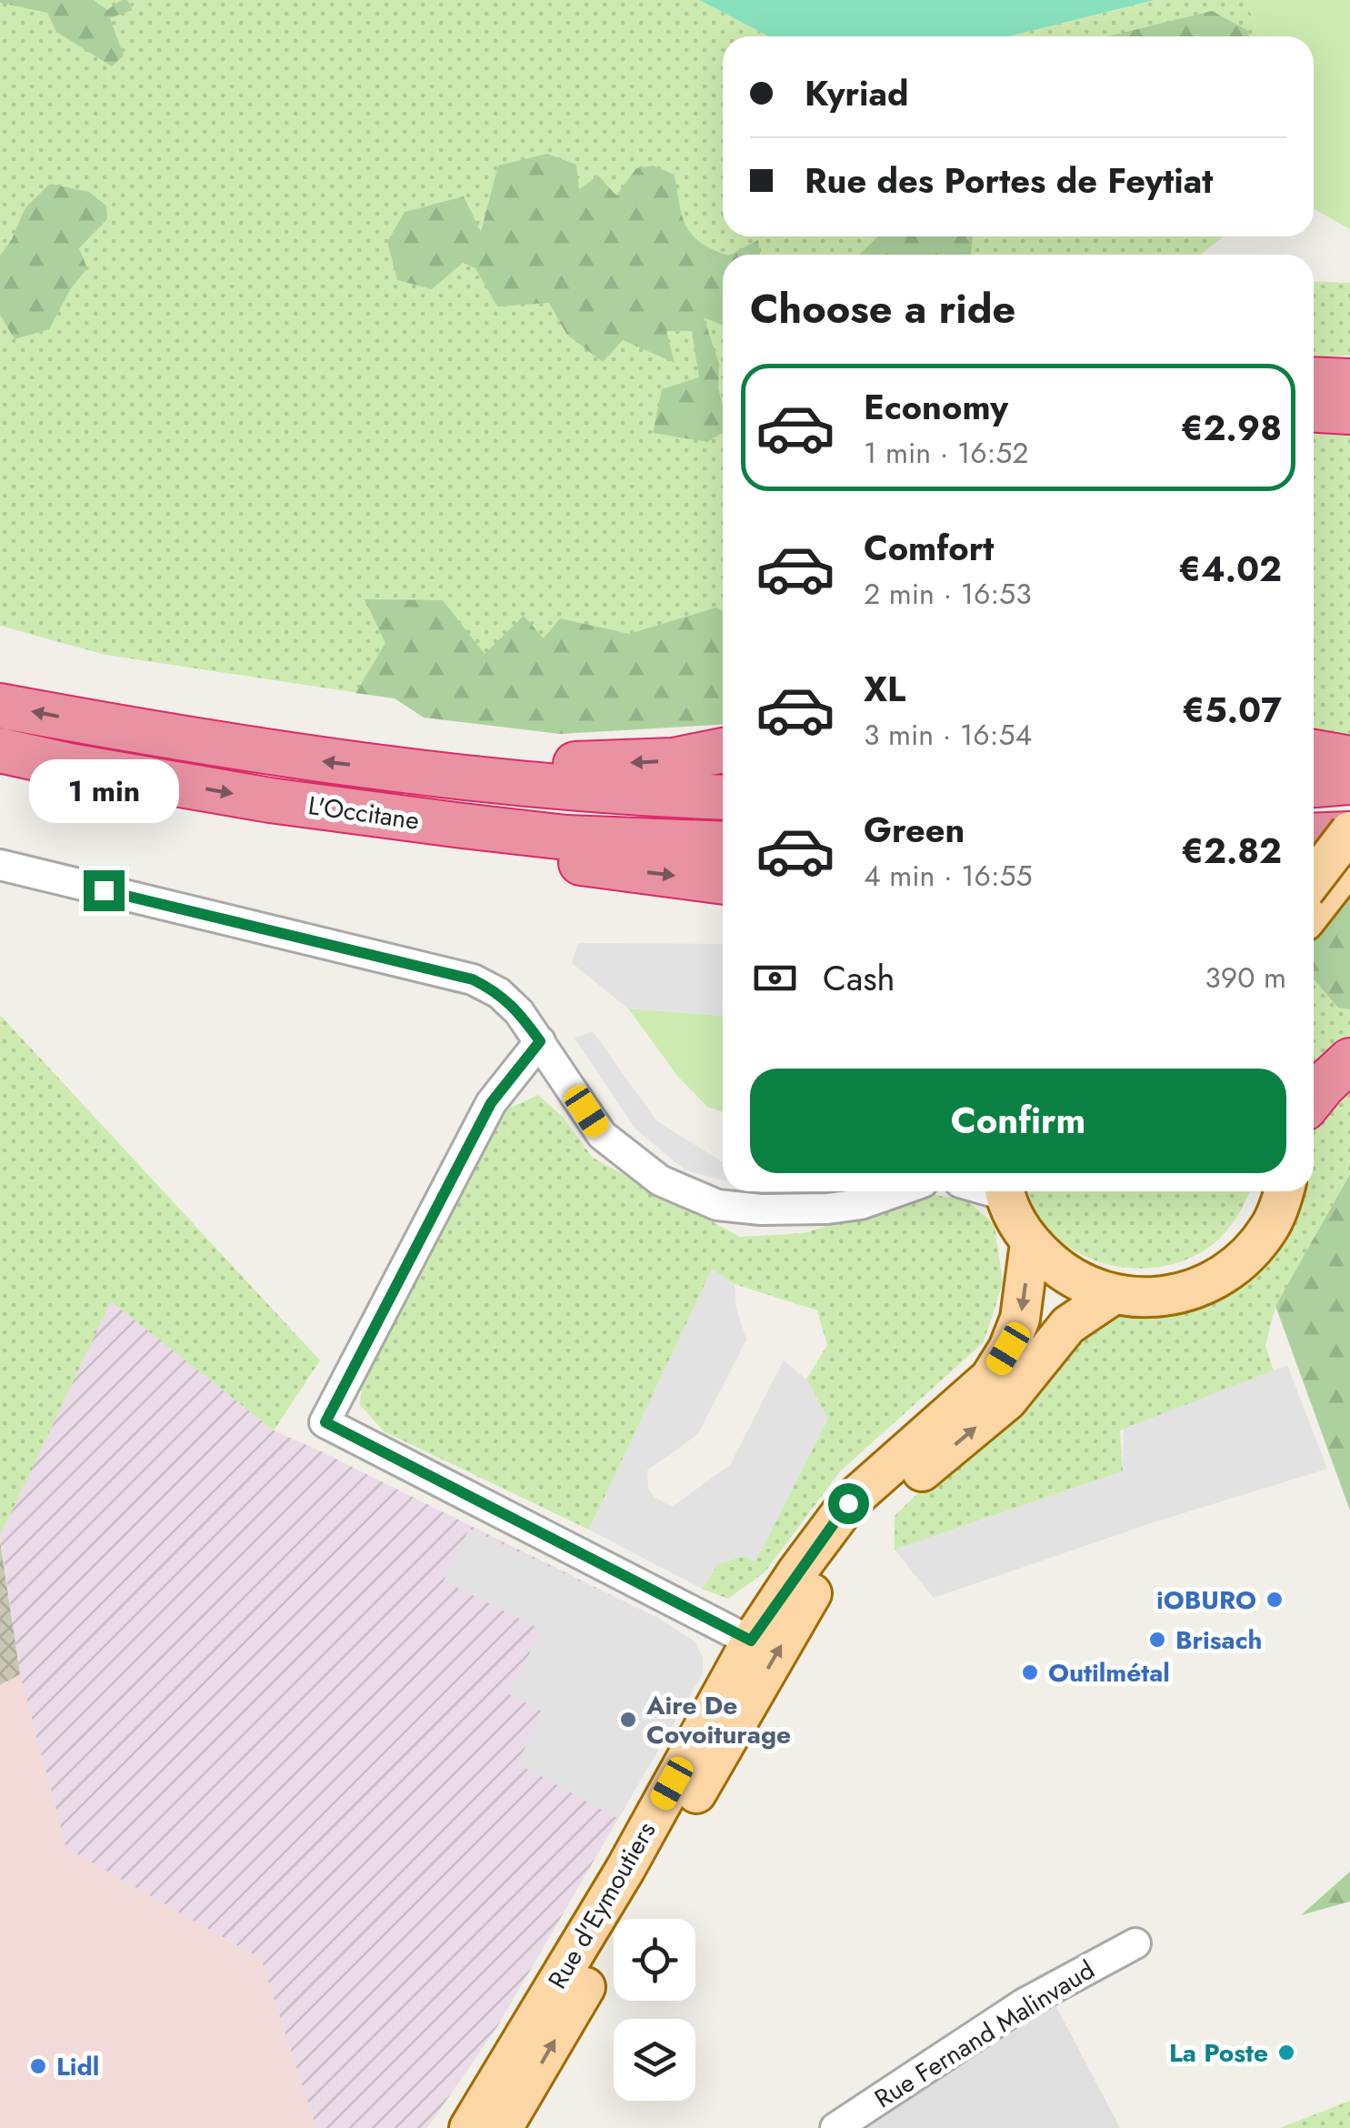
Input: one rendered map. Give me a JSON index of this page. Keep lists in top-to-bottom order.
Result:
{
  "streets": {
    "highway": ["L'Occitane"],
    "main road": ["Rue d'Eymoutiers"],
    "street": ["Rue Fernand Malinvaud"]
  },
  "places": [
    "iOBURO",
    "Brisach",
    "Outilmétal",
    "Aire De Covoiturage",
    "La Poste",
    "Lidl"
  ],
  "page": {
    "banner": ["Kyriad", "Rue des Portes de Feytiat"],
    "heading": "Choose a ride",
    "list": [
      {
        "name": "Economy",
        "note": "1 min · 16:52",
        "value": "€2.98"
      },
      {
        "name": "Comfort",
        "note": "2 min · 16:53",
        "value": "€4.02"
      },
      {
        "name": "XL",
        "note": "3 min · 16:54",
        "value": "€5.07"
      },
      {
        "name": "Green",
        "note": "4 min · 16:55",
        "value": "€2.82"
      }
    ],
    "bubble": "1 min",
    "pay": ["Cash", "390 m"],
    "buttons": "Confirm"
  }
}
